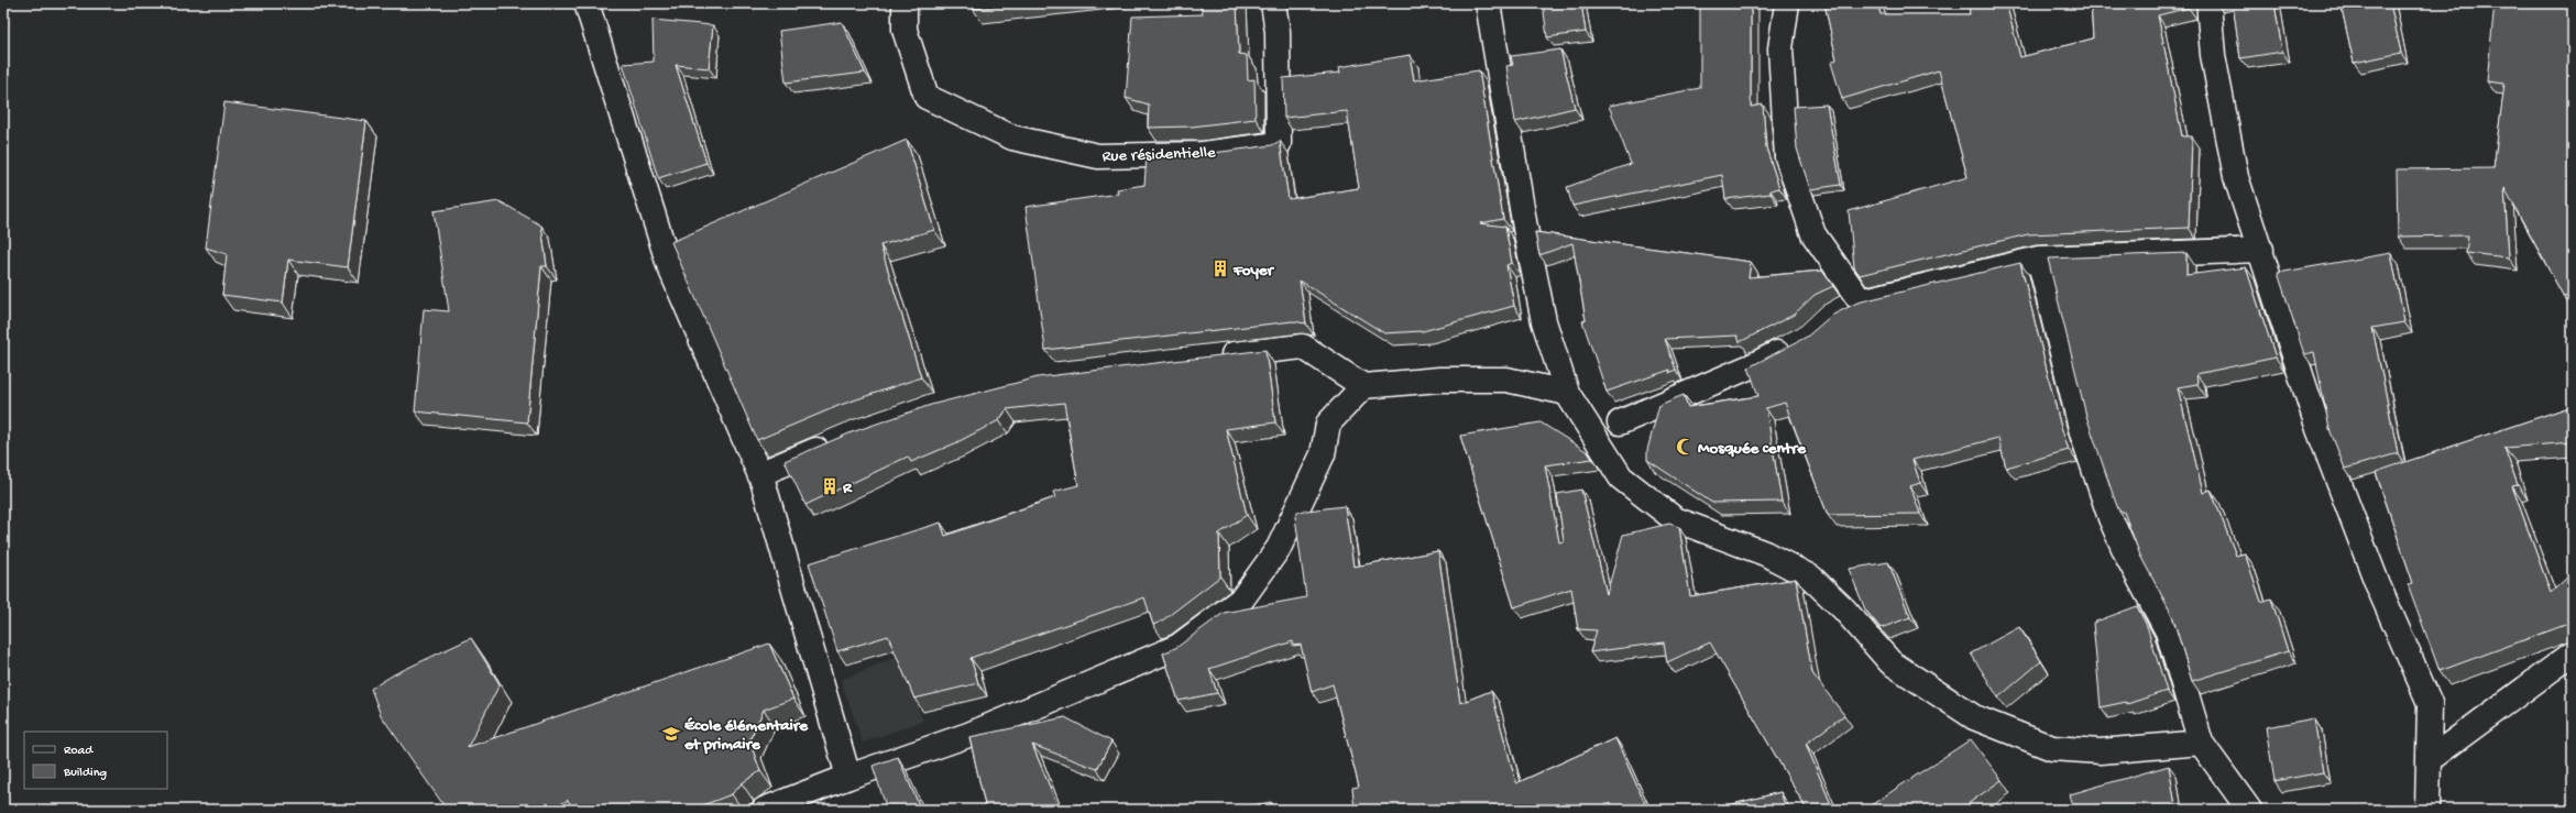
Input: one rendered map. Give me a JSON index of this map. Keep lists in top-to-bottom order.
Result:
{
  "streets": {
    "street": ["Rue résidentielle"]
  },
  "places": {
    "building": ["Foyer", "R"],
    "mosque": ["Mosquée centre"],
    "school or university": ["École élémentaire et primaire"]
  },
  "legend": ["Road", "Building"]
}
